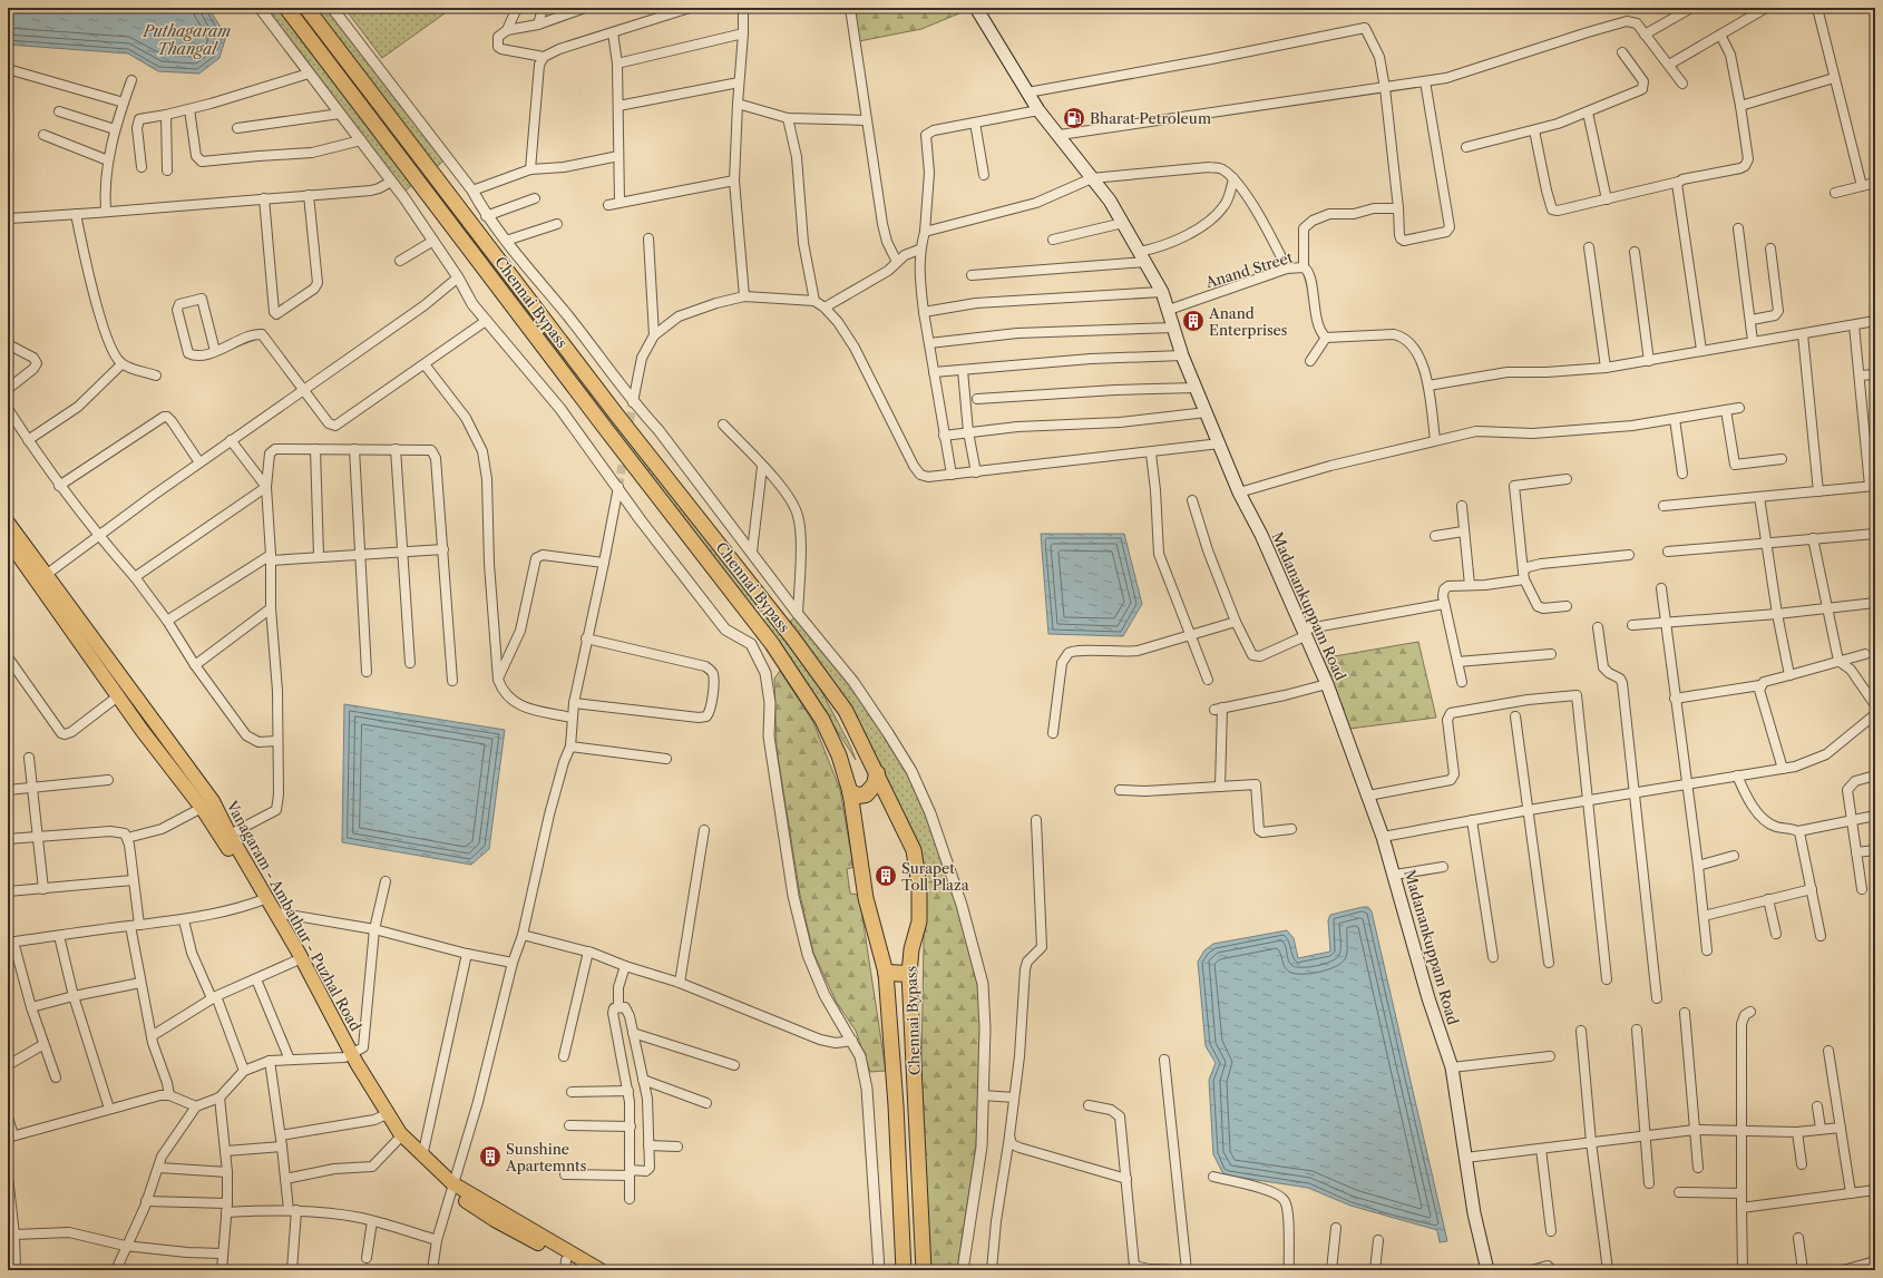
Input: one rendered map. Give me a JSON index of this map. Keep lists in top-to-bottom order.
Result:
{
  "streets": {
    "highway": ["Chennai Bypass"],
    "main road": ["Madanankuppam Road", "Vanagaram - Ambathur - Puzhal Road"],
    "street": ["Anand Street"]
  },
  "crossings": [
    ["Anand Street", "Madanankuppam Road"]
  ],
  "water": ["Puthagaram Thangal"],
  "places": {
    "fuel station": ["Bharat Petroleum"],
    "building": ["Anand Enterprises", "Surapet Toll Plaza", "Sunshine Apartemnts"]
  }
}
